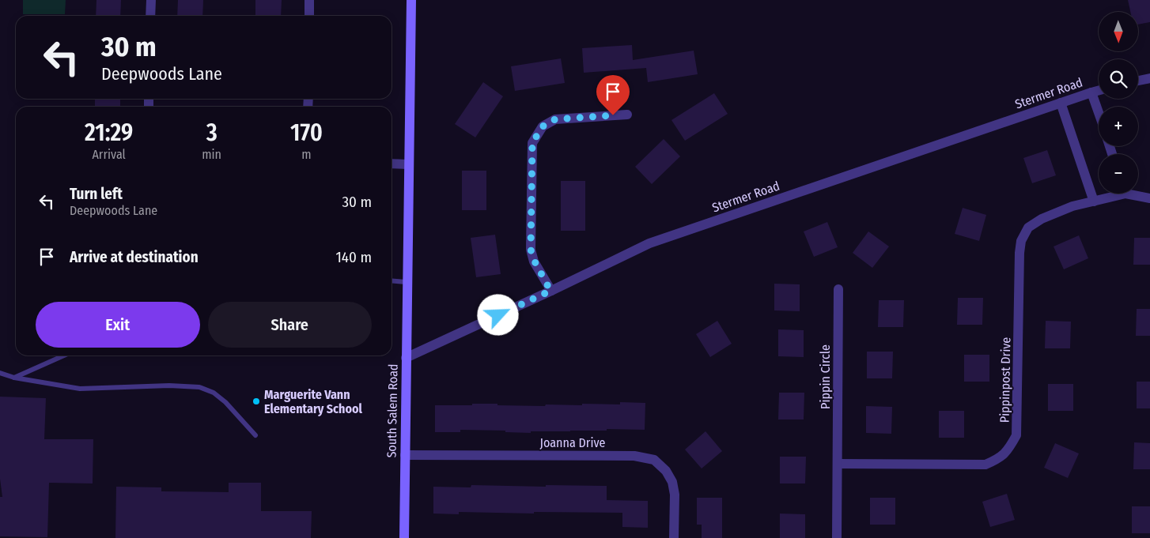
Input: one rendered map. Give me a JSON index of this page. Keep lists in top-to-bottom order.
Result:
{
  "streets": {
    "main road": ["South Salem Road"],
    "street": [
      "Stermer Road",
      "Pippin Circle",
      "Pippinpost Drive",
      "Joanna Drive"
    ]
  },
  "crossings": [
    ["Stermer Road", "South Salem Road"],
    ["Pippin Circle", "Pippinpost Drive"],
    ["South Salem Road", "Joanna Drive"]
  ],
  "places": ["Marguerite Vann Elementary School"],
  "north": "bottom",
  "page": {
    "map_buttons": ["+", "−"],
    "turn": ["30 m", "Deepwoods Lane"],
    "eta": [
      "21:29",
      "Arrival",
      "3",
      "min",
      "170",
      "m"
    ],
    "list": [
      {
        "name": "Turn left",
        "note": "Deepwoods Lane",
        "value": "30 m"
      },
      {
        "name": "Arrive at destination",
        "value": "140 m"
      }
    ],
    "buttons": ["Exit", "Share"]
  }
}
